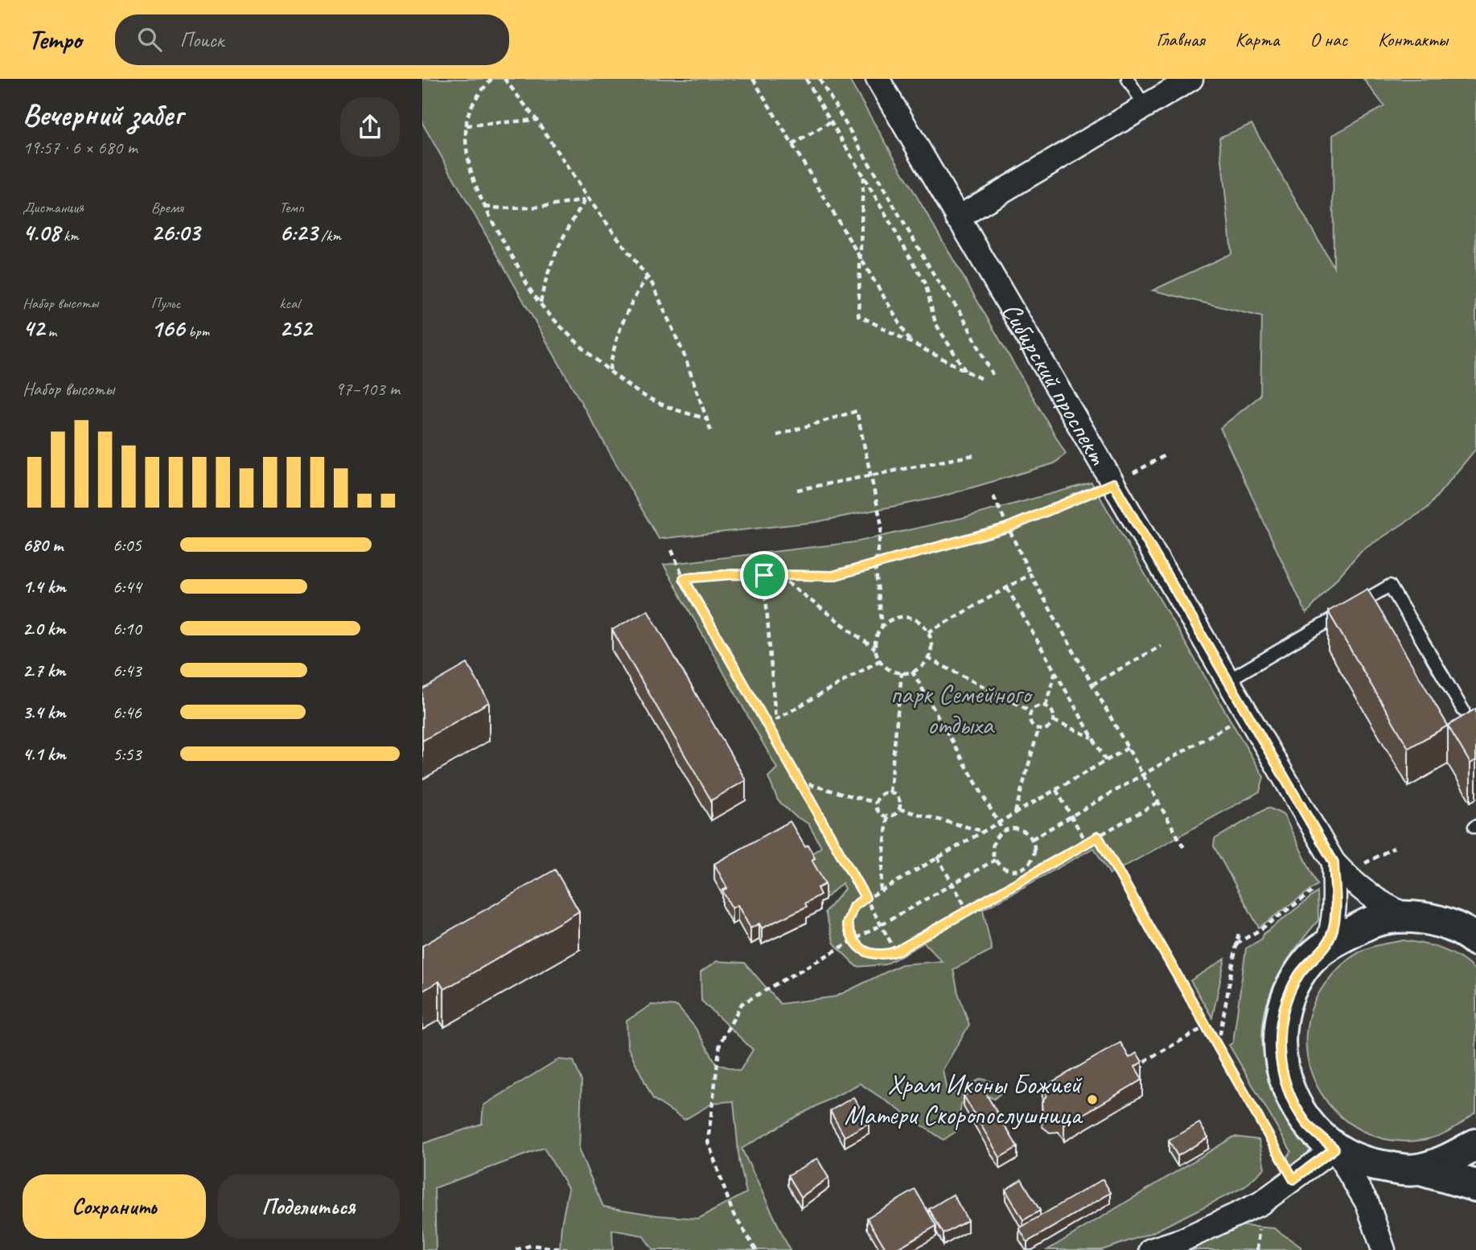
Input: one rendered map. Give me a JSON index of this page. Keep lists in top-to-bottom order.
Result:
{
  "streets": {
    "main road": ["Сибирский проспект"]
  },
  "parks": ["парк Семейного отдыха"],
  "places": ["Храм Иконы Божией Матери Скоропослушница"],
  "page": {
    "header": "Tempo",
    "search": "Поиск",
    "nav": [
      "Главная",
      "Карта",
      "О нас",
      "Контакты"
    ],
    "heading": ["Вечерний забег", "19:57 · 6 × 680 m"],
    "stats": [
      ["Дистанция", "4.08 km"],
      ["Время", "26:03"],
      ["Темп", "6:23 /km"],
      ["Набор высоты", "42 m"],
      ["Пульс", "166 bpm"],
      ["kcal", "252"]
    ],
    "chart": ["Набор высоты", "97–103 m"],
    "list": [
      {
        "name": "680 m",
        "note": "6:05"
      },
      {
        "name": "1.4 km",
        "note": "6:44"
      },
      {
        "name": "2.0 km",
        "note": "6:10"
      },
      {
        "name": "2.7 km",
        "note": "6:43"
      },
      {
        "name": "3.4 km",
        "note": "6:46"
      },
      {
        "name": "4.1 km",
        "note": "5:53"
      }
    ],
    "buttons": ["Сохранить", "Поделиться"]
  }
}
